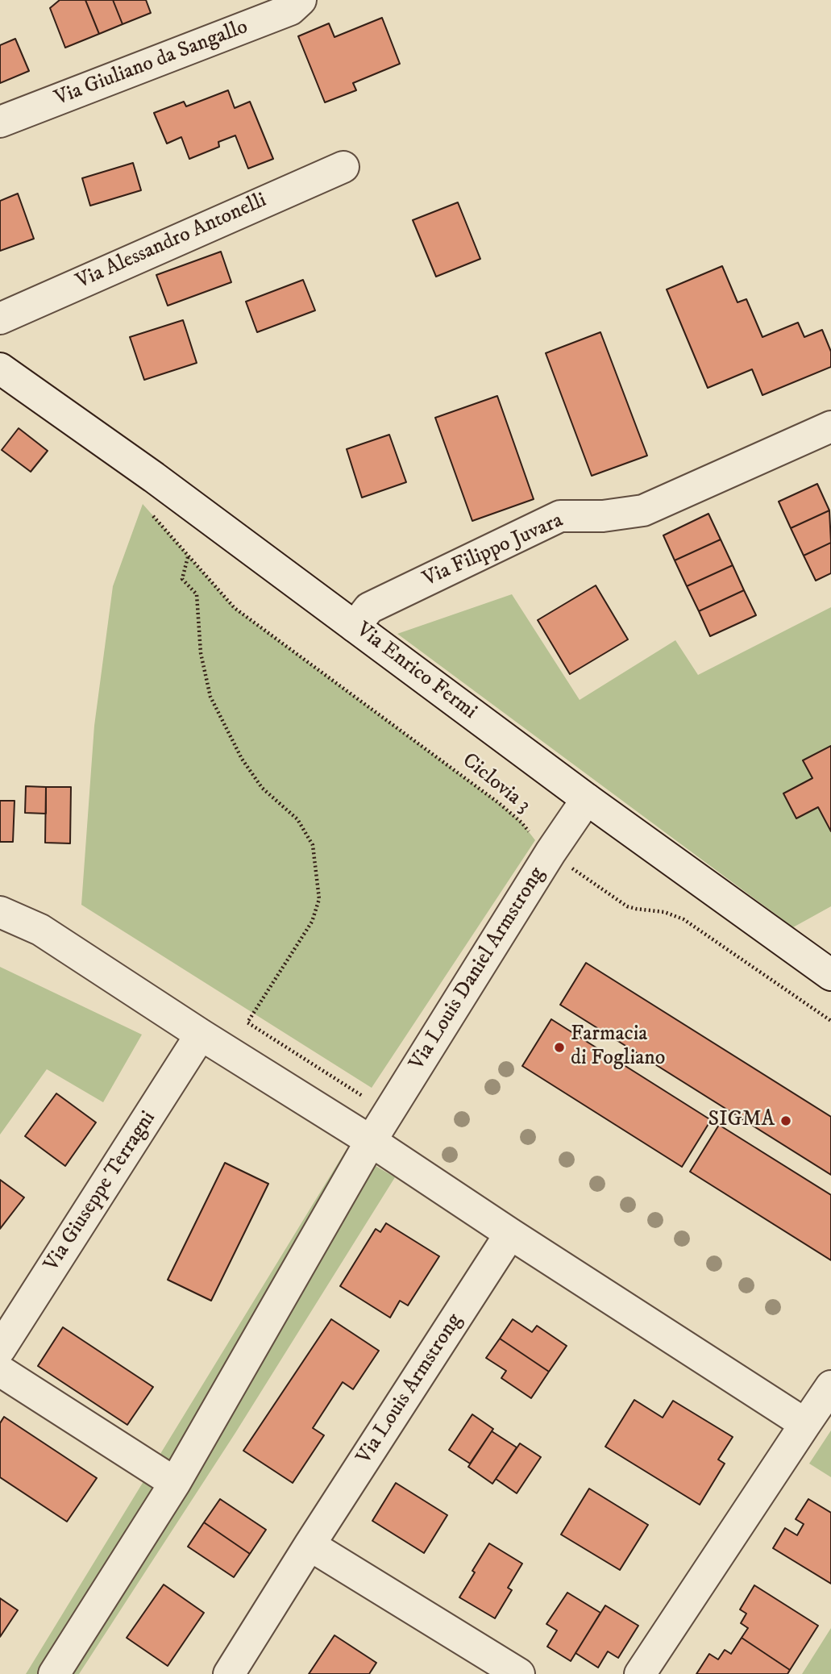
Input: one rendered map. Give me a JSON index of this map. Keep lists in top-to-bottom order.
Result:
{
  "streets": {
    "street": [
      "Via Giuliano da Sangallo",
      "Via Alessandro Antonelli",
      "Via Filippo Juvara",
      "Via Enrico Fermi",
      "Via Louis Daniel Armstrong",
      "Via Giuseppe Terragni",
      "Via Louis Armstrong"
    ],
    "path": ["Ciclovia 3"]
  },
  "crossings": [
    ["Via Filippo Juvara", "Via Enrico Fermi"],
    ["Via Enrico Fermi", "Via Louis Daniel Armstrong"],
    ["Ciclovia 3", "Via Louis Daniel Armstrong"]
  ],
  "places": ["Farmacia di Fogliano", "SIGMA"]
}
